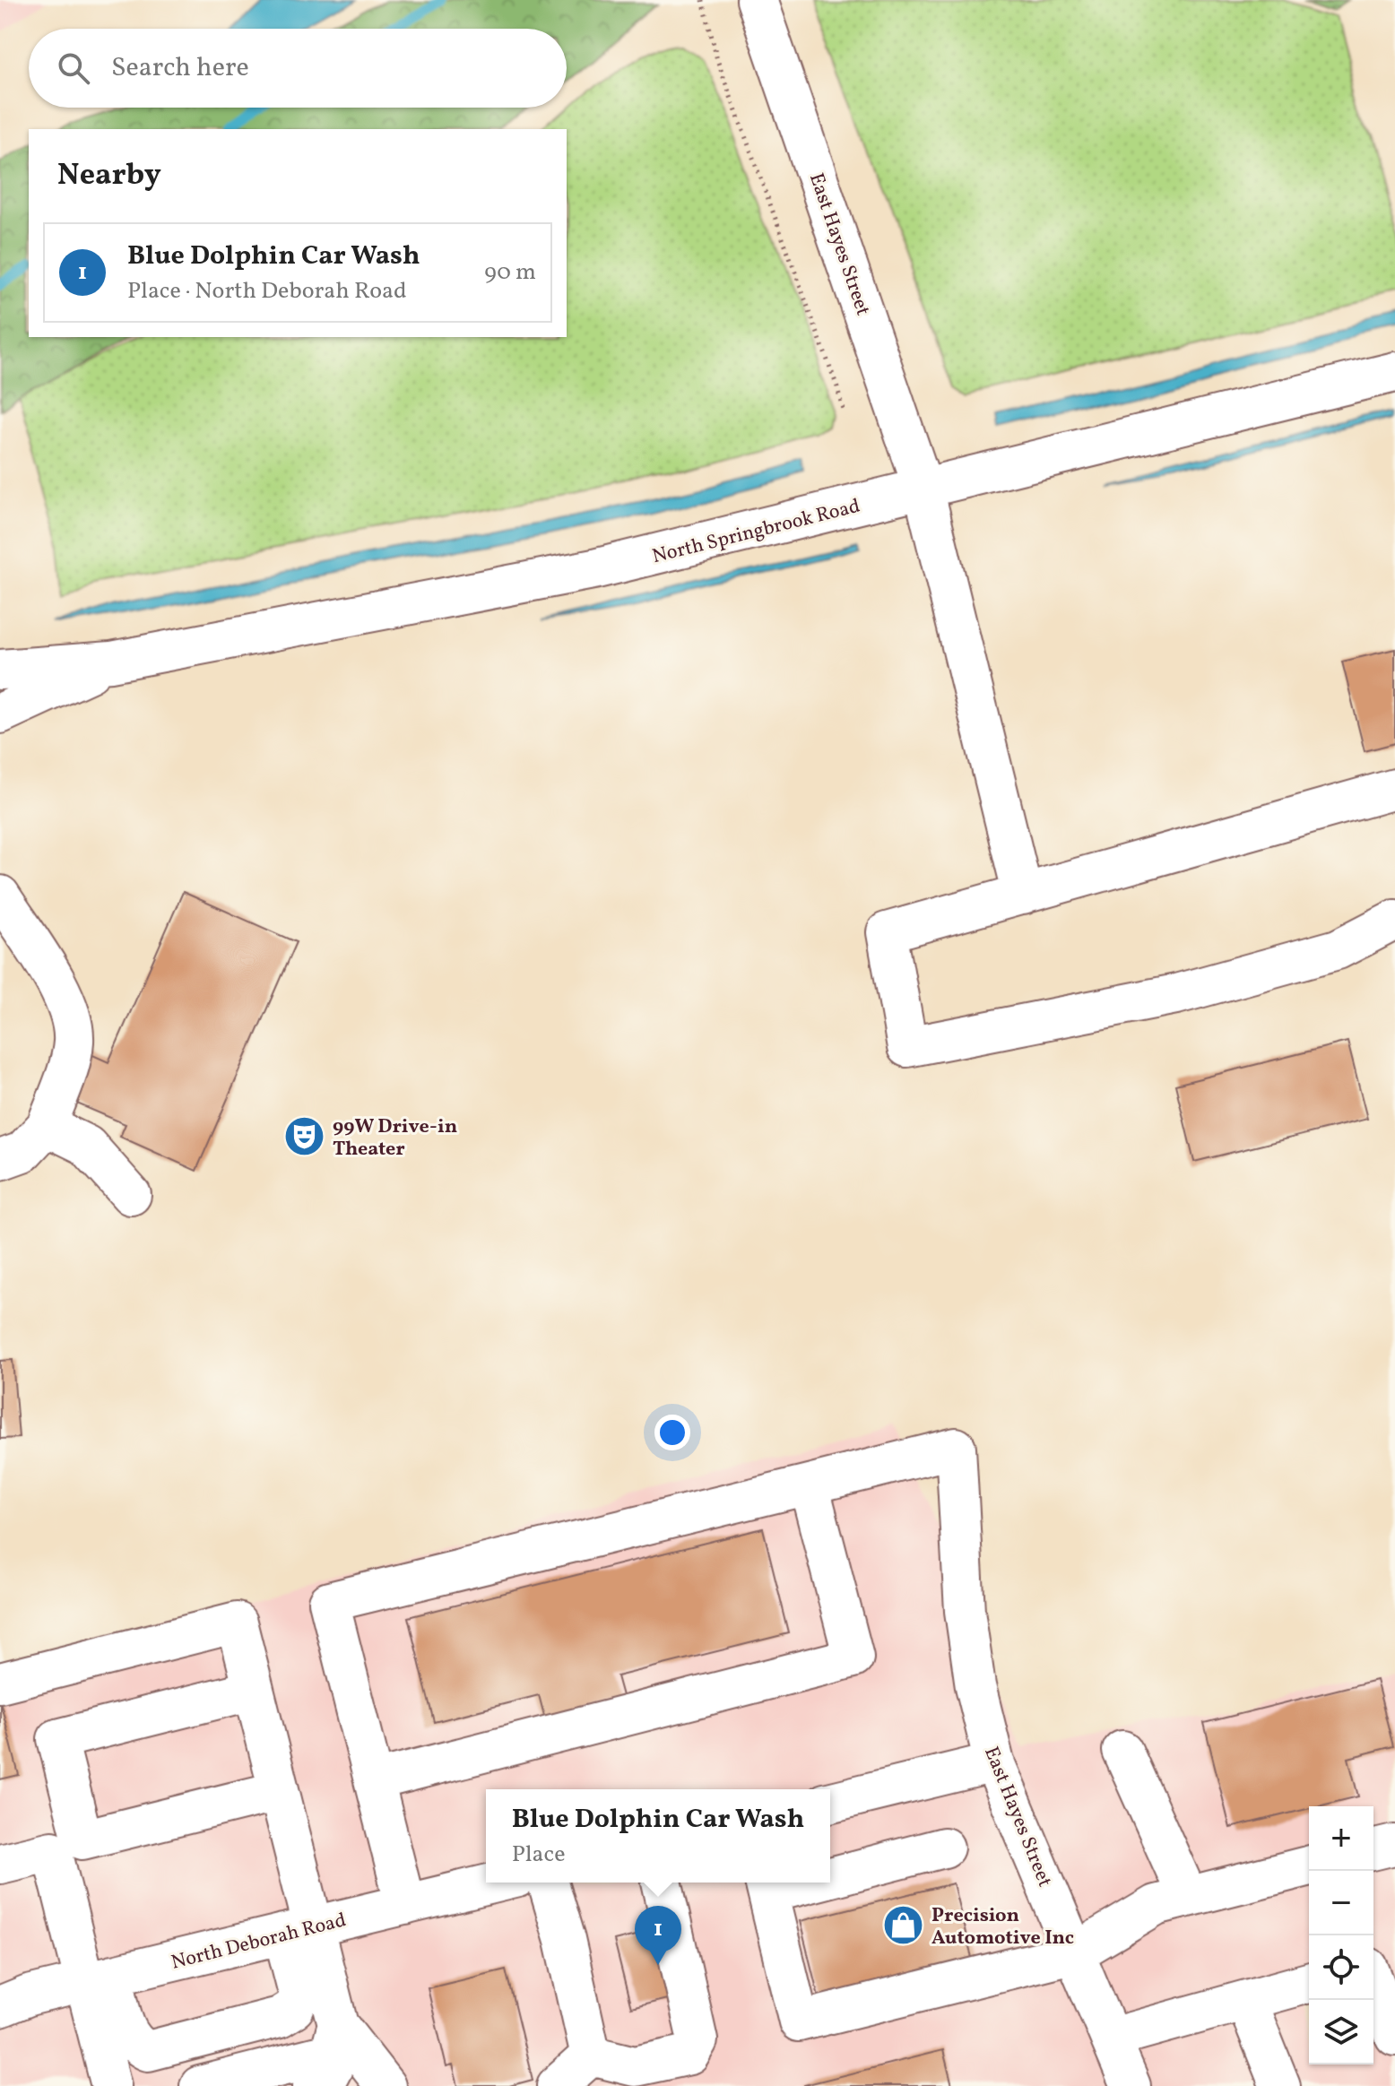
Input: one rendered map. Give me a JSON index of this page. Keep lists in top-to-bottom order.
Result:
{
  "streets": {
    "main road": ["East Hayes Street", "North Springbrook Road", "North Deborah Road"]
  },
  "crossings": [
    ["East Hayes Street", "North Springbrook Road"]
  ],
  "places": {
    "theatre": ["99W Drive-in Theater"],
    "shop": ["Precision Automotive Inc"]
  },
  "page": {
    "search": "Search here",
    "heading": "Nearby",
    "list": [
      {
        "mark": "1",
        "name": "Blue Dolphin Car Wash",
        "note": "Place · North Deborah Road",
        "value": "90 m"
      }
    ],
    "popup": ["Blue Dolphin Car Wash", "Place"],
    "map_buttons": ["+", "−"],
    "pins": "1"
  }
}
